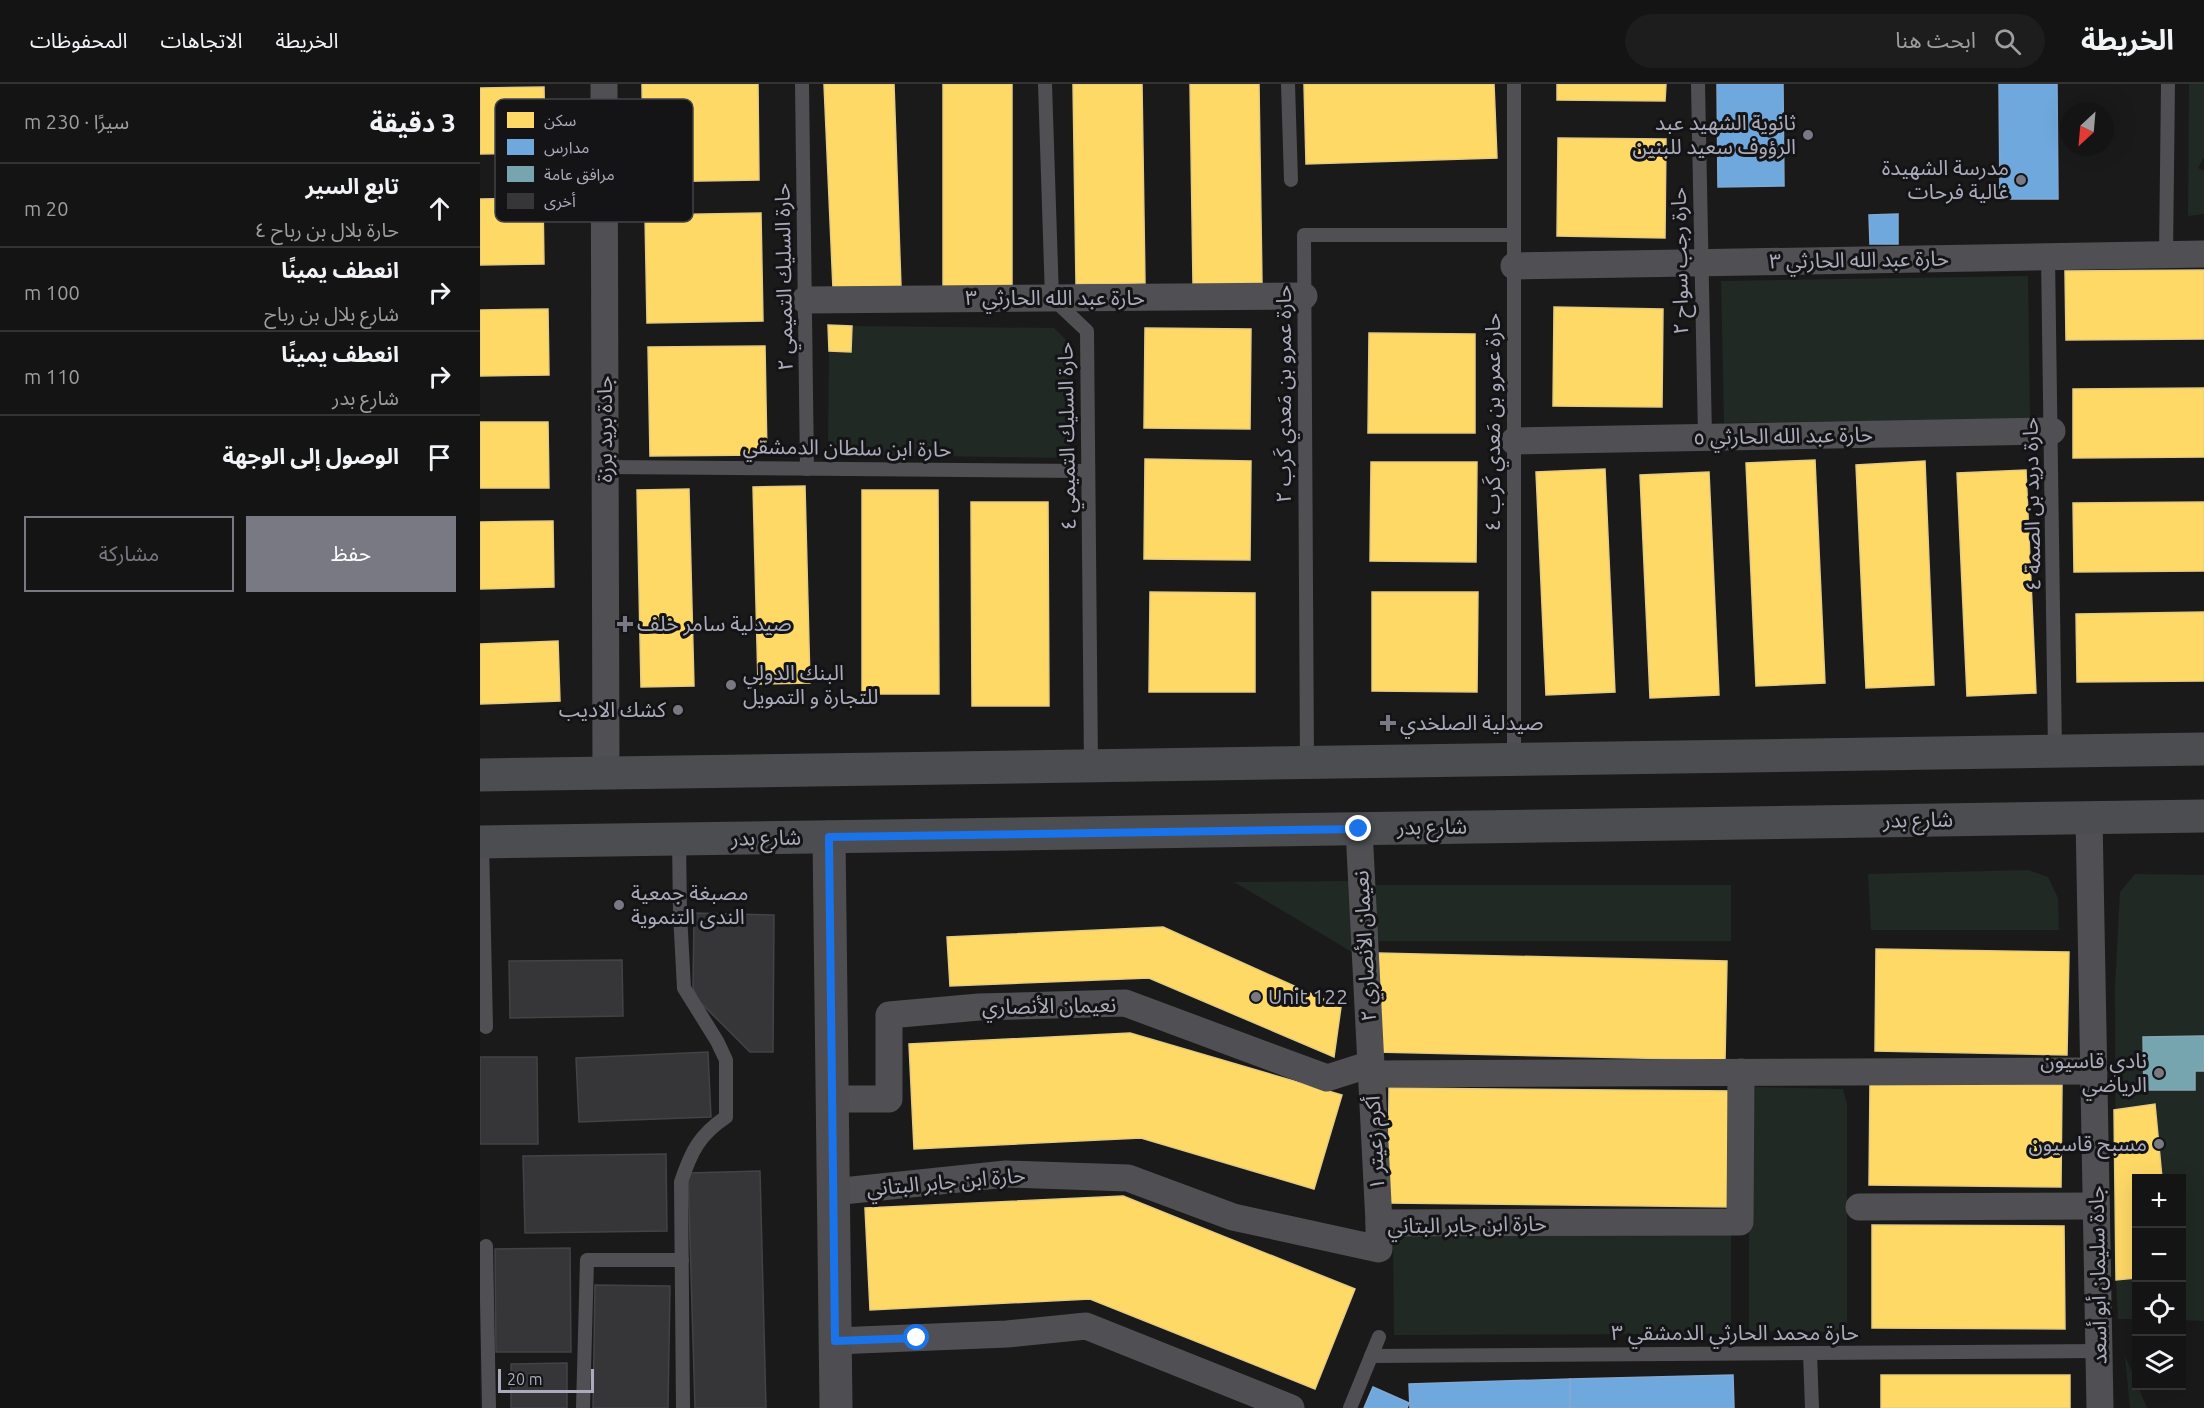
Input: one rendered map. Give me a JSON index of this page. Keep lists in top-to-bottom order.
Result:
{
  "streets": {
    "main road": ["شارع بدر"],
    "street": [
      "حارة عبد الله الحارثي ٣",
      "جادة بريد برزة",
      "حارة عبد الله الحارثي ٥",
      "نعيمان الأنصاري ٢",
      "نعيمان الأنصاري",
      "أكرم زعيتر ١",
      "حارة ابن جابر البتاني",
      "جادة سليمان أبو أسعد"
    ],
    "lane": [
      "حارة رجب سواح ٢",
      "حارة السليك التميمي ٢",
      "حارة عمرو بن مَعدي كَرب ٢",
      "حارة عمرو بن مَعدي كَرب ٤",
      "حارة السليك التميمي ٤",
      "حارة ابن سلطان الدمشقي",
      "حارة دريد بن الصمة ٤",
      "حارة محمد الحارثي الدمشقي ٣"
    ]
  },
  "crossings": [
    ["حارة عبد الله الحارثي ٣", "حارة رجب سواح ٢"],
    ["حارة عبد الله الحارثي ٣", "حارة السليك التميمي ٢"],
    ["حارة عبد الله الحارثي ٣", "حارة عمرو بن مَعدي كَرب ٢"],
    ["حارة عبد الله الحارثي ٣", "حارة عمرو بن مَعدي كَرب ٤"],
    ["حارة عبد الله الحارثي ٣", "حارة السليك التميمي ٤"],
    ["حارة عبد الله الحارثي ٣", "حارة دريد بن الصمة ٤"],
    ["حارة رجب سواح ٢", "حارة عبد الله الحارثي ٥"],
    ["حارة السليك التميمي ٢", "حارة ابن سلطان الدمشقي"],
    ["حارة عمرو بن مَعدي كَرب ٢", "حارة عمرو بن مَعدي كَرب ٤"],
    ["حارة عمرو بن مَعدي كَرب ٤", "حارة عبد الله الحارثي ٥"],
    ["جادة بريد برزة", "حارة ابن سلطان الدمشقي"],
    ["حارة السليك التميمي ٤", "حارة ابن سلطان الدمشقي"],
    ["حارة عبد الله الحارثي ٥", "حارة دريد بن الصمة ٤"],
    ["شارع بدر", "نعيمان الأنصاري ٢"],
    ["شارع بدر", "جادة سليمان أبو أسعد"],
    ["نعيمان الأنصاري ٢", "نعيمان الأنصاري"],
    ["نعيمان الأنصاري ٢", "أكرم زعيتر ١"],
    ["نعيمان الأنصاري", "أكرم زعيتر ١"],
    ["أكرم زعيتر ١", "حارة ابن جابر البتاني"],
    ["جادة سليمان أبو أسعد", "حارة محمد الحارثي الدمشقي ٣"]
  ],
  "places": {
    "other": [
      "ثانوية الشهيد عبد الرؤوف سعيد للبنين",
      "مدرسة الشهيدة غالية فرحات",
      "البنك الدولي للتجارة و التمويل",
      "كشك الاديب",
      "مصبغة جمعية الندى التنموية",
      "Unit 122",
      "نادي قاسيون الرياضي",
      "مسبح قاسيون"
    ],
    "health": ["صيدلية سامر خلف", "صيدلية الصلخدي"]
  },
  "legend": [
    "سكن",
    "مدارس",
    "مرافق عامة",
    "أخرى"
  ],
  "scale_bar": "20 m",
  "north": "bottom left",
  "page": {
    "header": "الخريطة",
    "search": "ابحث هنا",
    "nav": ["الخريطة", "الاتجاهات", "المحفوظات"],
    "heading": ["3 دقيقة", "سيرًا · 230 m"],
    "list": [
      ["تابع السير", "حارة بلال بن رباح ٤", "20 m"],
      ["انعطف يمينًا", "شارع بلال بن رباح", "100 m"],
      ["انعطف يمينًا", "شارع بدر", "110 m"],
      "الوصول إلى الوجهة"
    ],
    "buttons": ["حفظ", "مشاركة"],
    "map_buttons": ["+", "−"],
    "scale": "20 m"
  }
}
